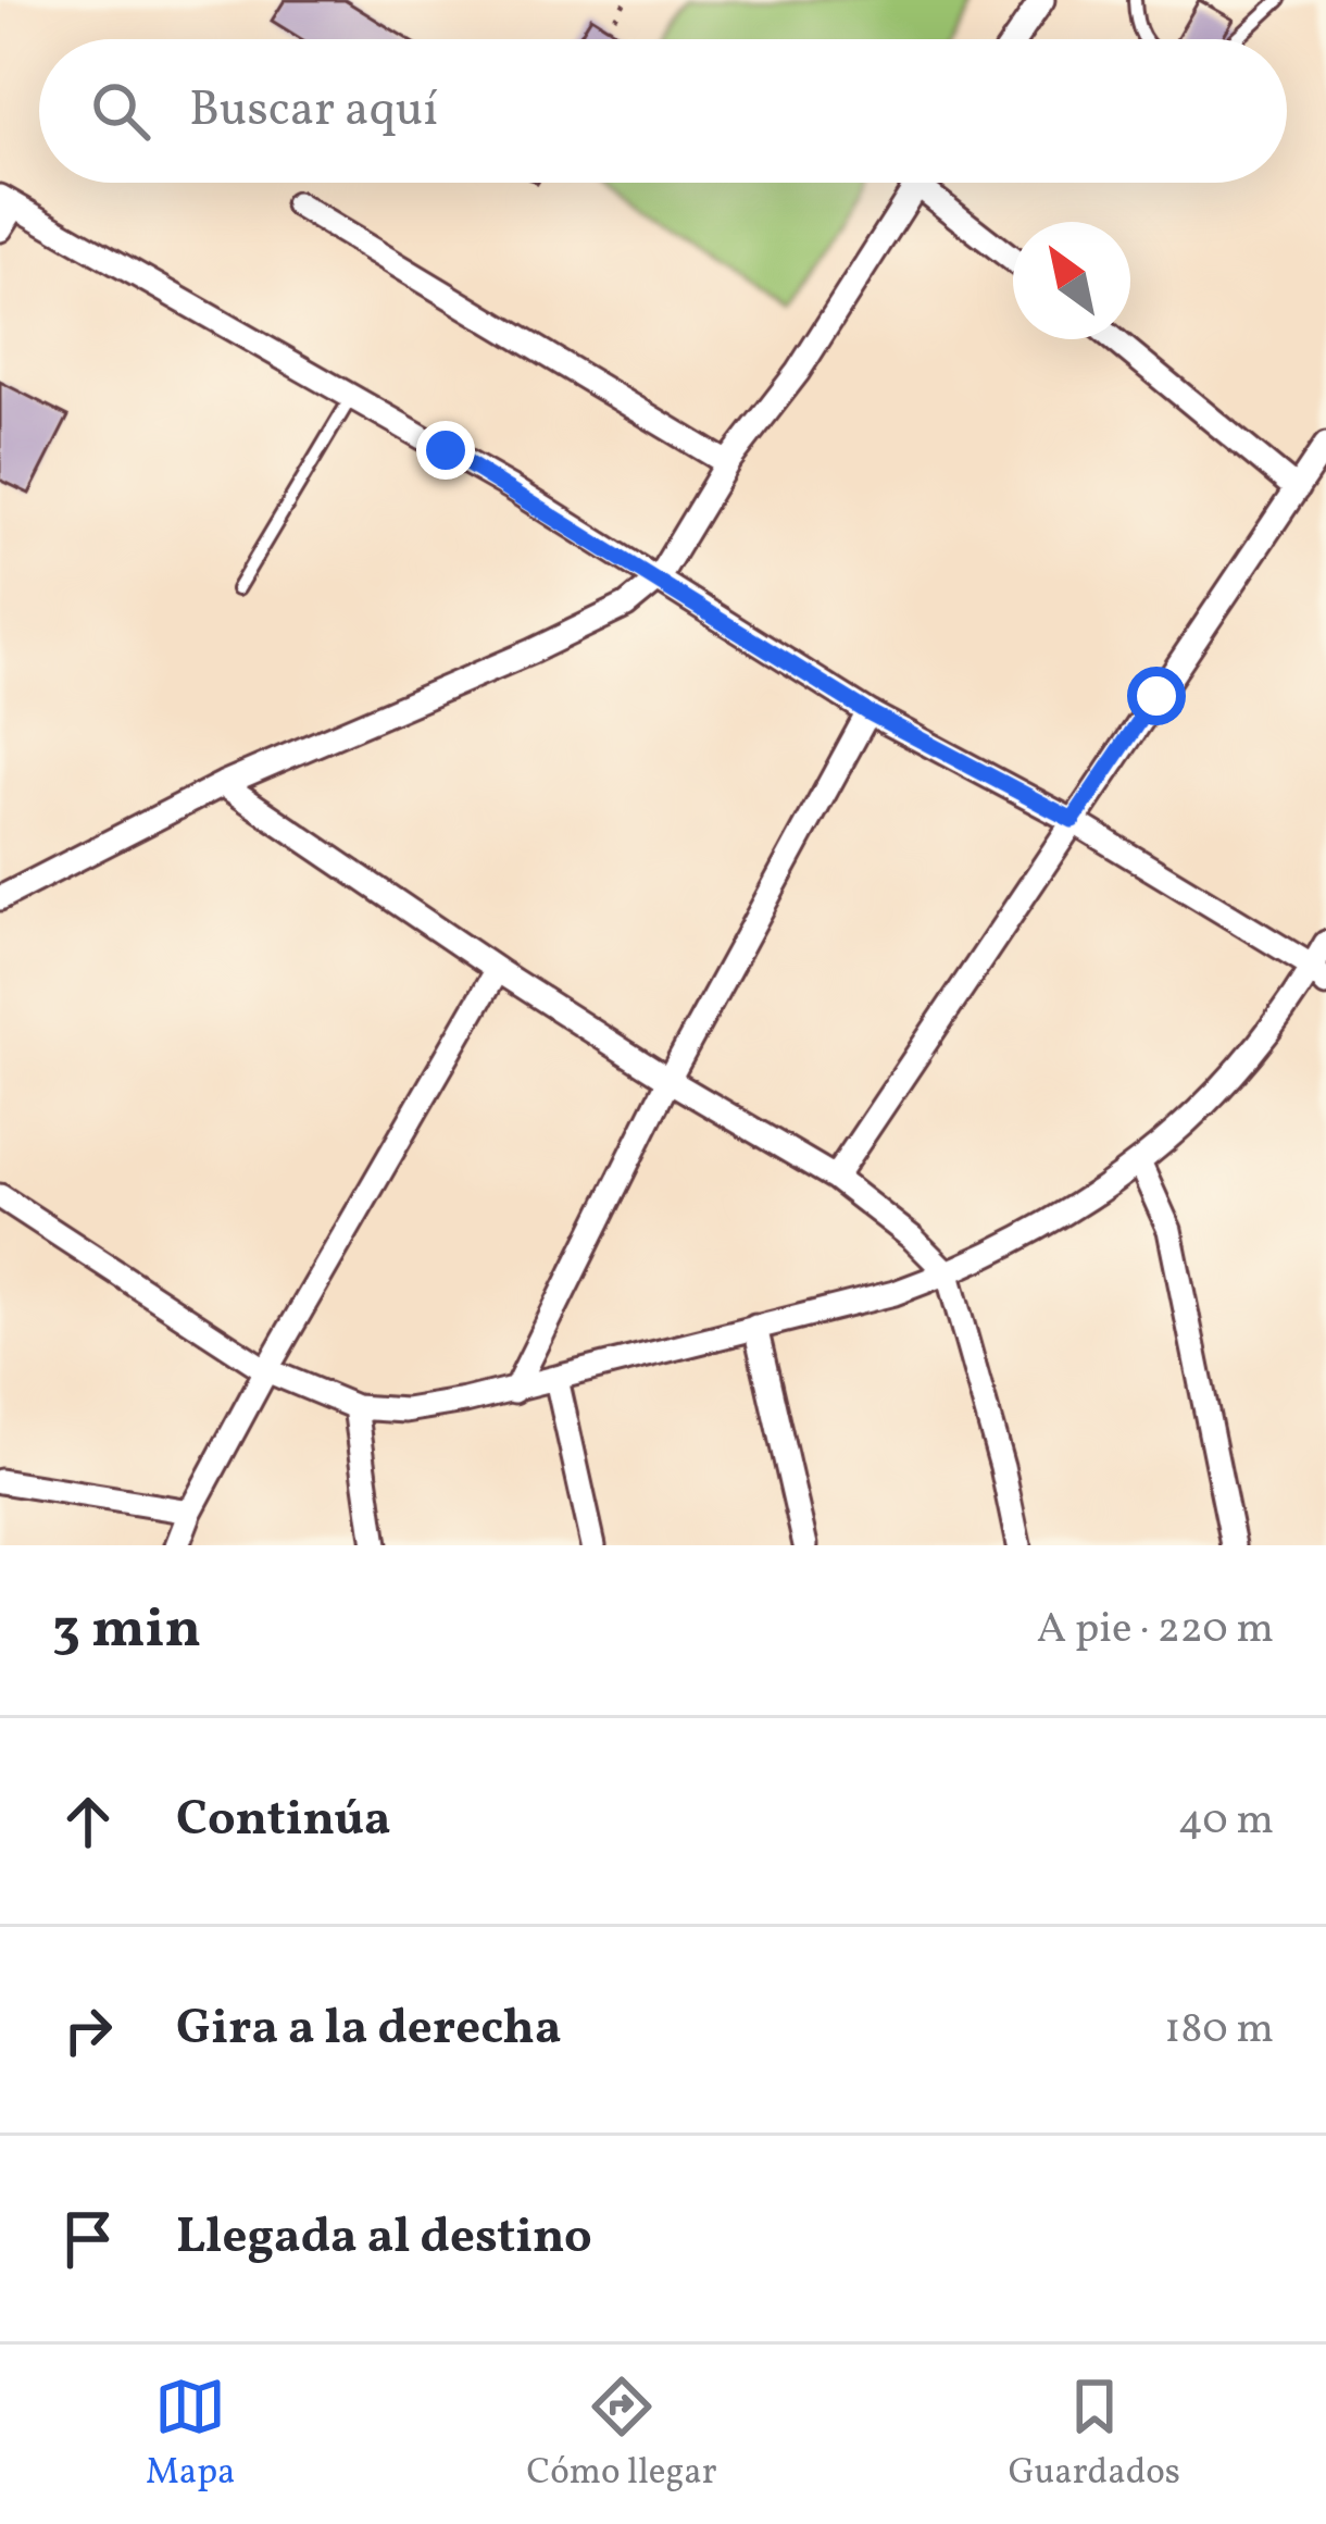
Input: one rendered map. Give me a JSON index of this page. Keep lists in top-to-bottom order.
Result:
{
  "north": "top left",
  "page": {
    "search": "Buscar aquí",
    "heading": ["3 min", "A pie · 220 m"],
    "list": [
      ["Continúa", "40 m"],
      ["Gira a la derecha", "180 m"],
      "Llegada al destino"
    ],
    "nav": ["Mapa", "Cómo llegar", "Guardados"]
  }
}
